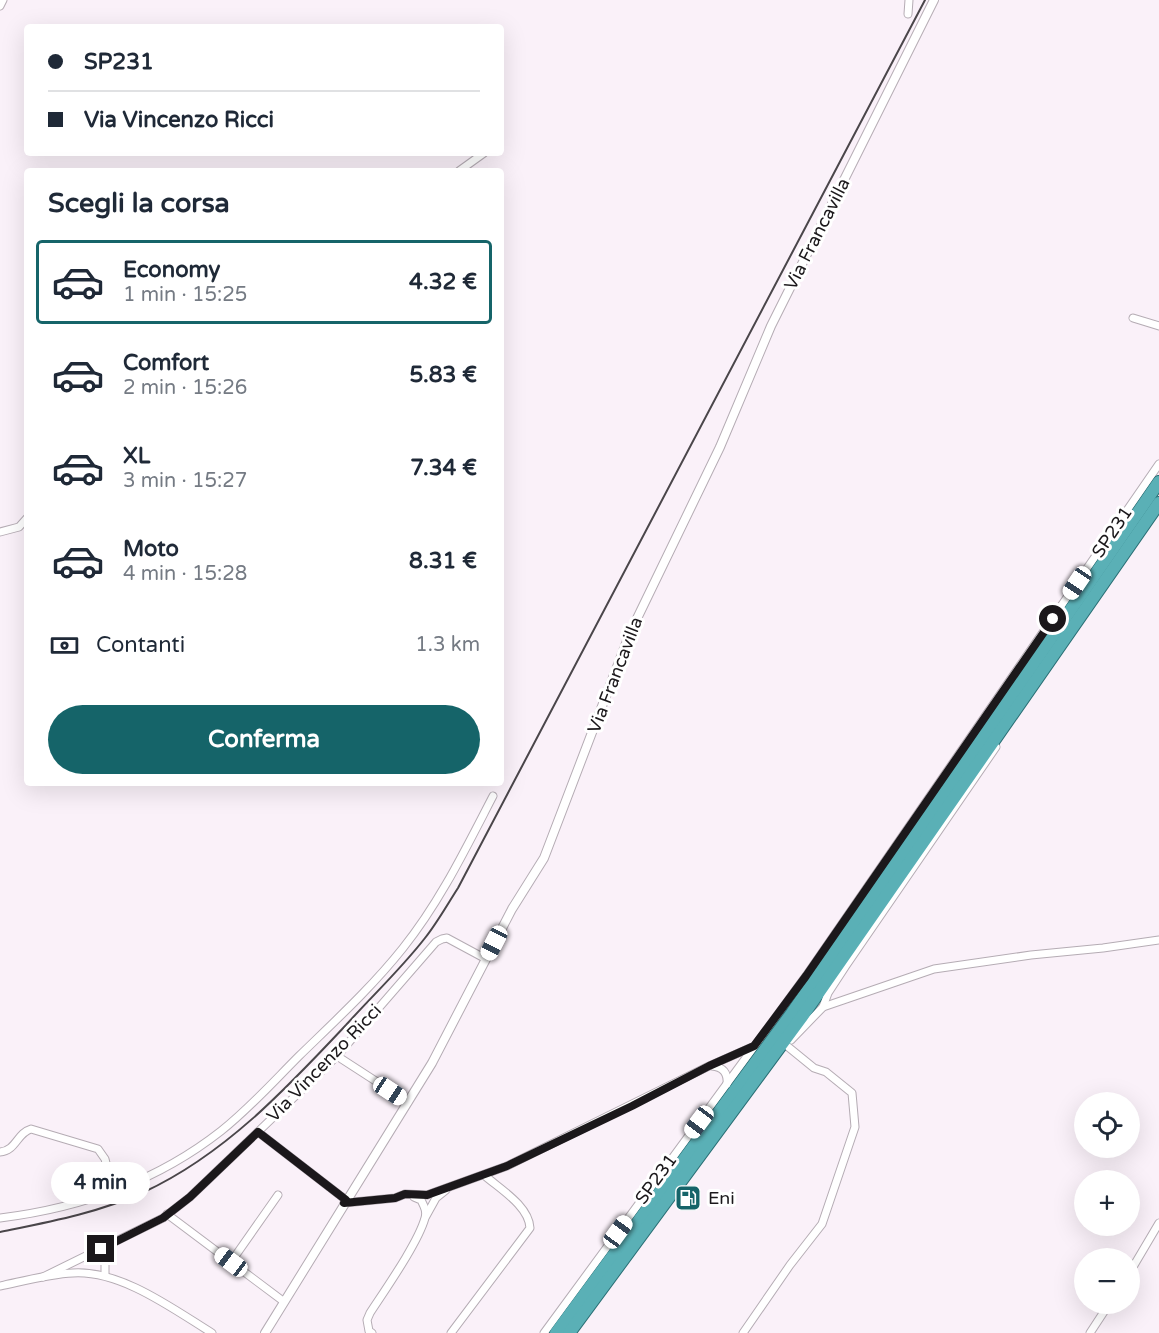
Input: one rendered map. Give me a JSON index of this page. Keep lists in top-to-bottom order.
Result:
{
  "streets": {
    "highway": ["SP231"],
    "street": ["Via Francavilla", "Via Vincenzo Ricci"]
  },
  "crossings": [
    ["Via Francavilla", "Via Vincenzo Ricci"]
  ],
  "places": {
    "fuel station": ["Eni"]
  },
  "page": {
    "banner": ["SP231", "Via Vincenzo Ricci"],
    "heading": "Scegli la corsa",
    "list": [
      {
        "name": "Economy",
        "note": "1 min · 15:25",
        "value": "4.32 €"
      },
      {
        "name": "Comfort",
        "note": "2 min · 15:26",
        "value": "5.83 €"
      },
      {
        "name": "XL",
        "note": "3 min · 15:27",
        "value": "7.34 €"
      },
      {
        "name": "Moto",
        "note": "4 min · 15:28",
        "value": "8.31 €"
      }
    ],
    "pay": ["Contanti", "1.3 km"],
    "buttons": "Conferma",
    "map_buttons": ["+", "−"],
    "bubble": "4 min"
  }
}
